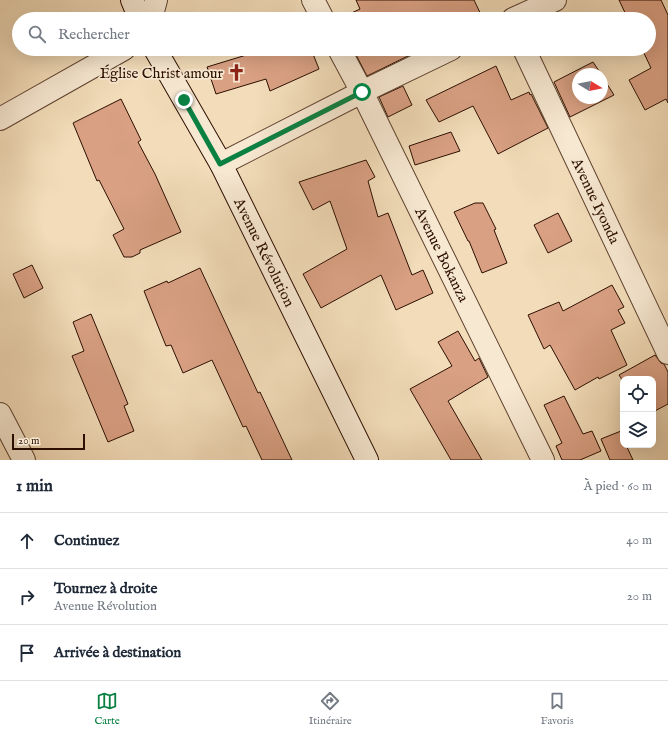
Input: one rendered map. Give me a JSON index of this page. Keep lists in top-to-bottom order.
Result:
{
  "streets": {
    "street": ["Avenue Iyonda", "Avenue Révolution", "Avenue Bokanza"]
  },
  "places": {
    "church": ["Église Christ amour"]
  },
  "scale_bar": "20 m",
  "north": "right",
  "page": {
    "search": "Rechercher",
    "scale": "20 m",
    "heading": ["1 min", "À pied · 60 m"],
    "list": [
      ["Continuez", "40 m"],
      ["Tournez à droite", "Avenue Révolution", "20 m"],
      "Arrivée à destination"
    ],
    "nav": ["Carte", "Itinéraire", "Favoris"]
  }
}
